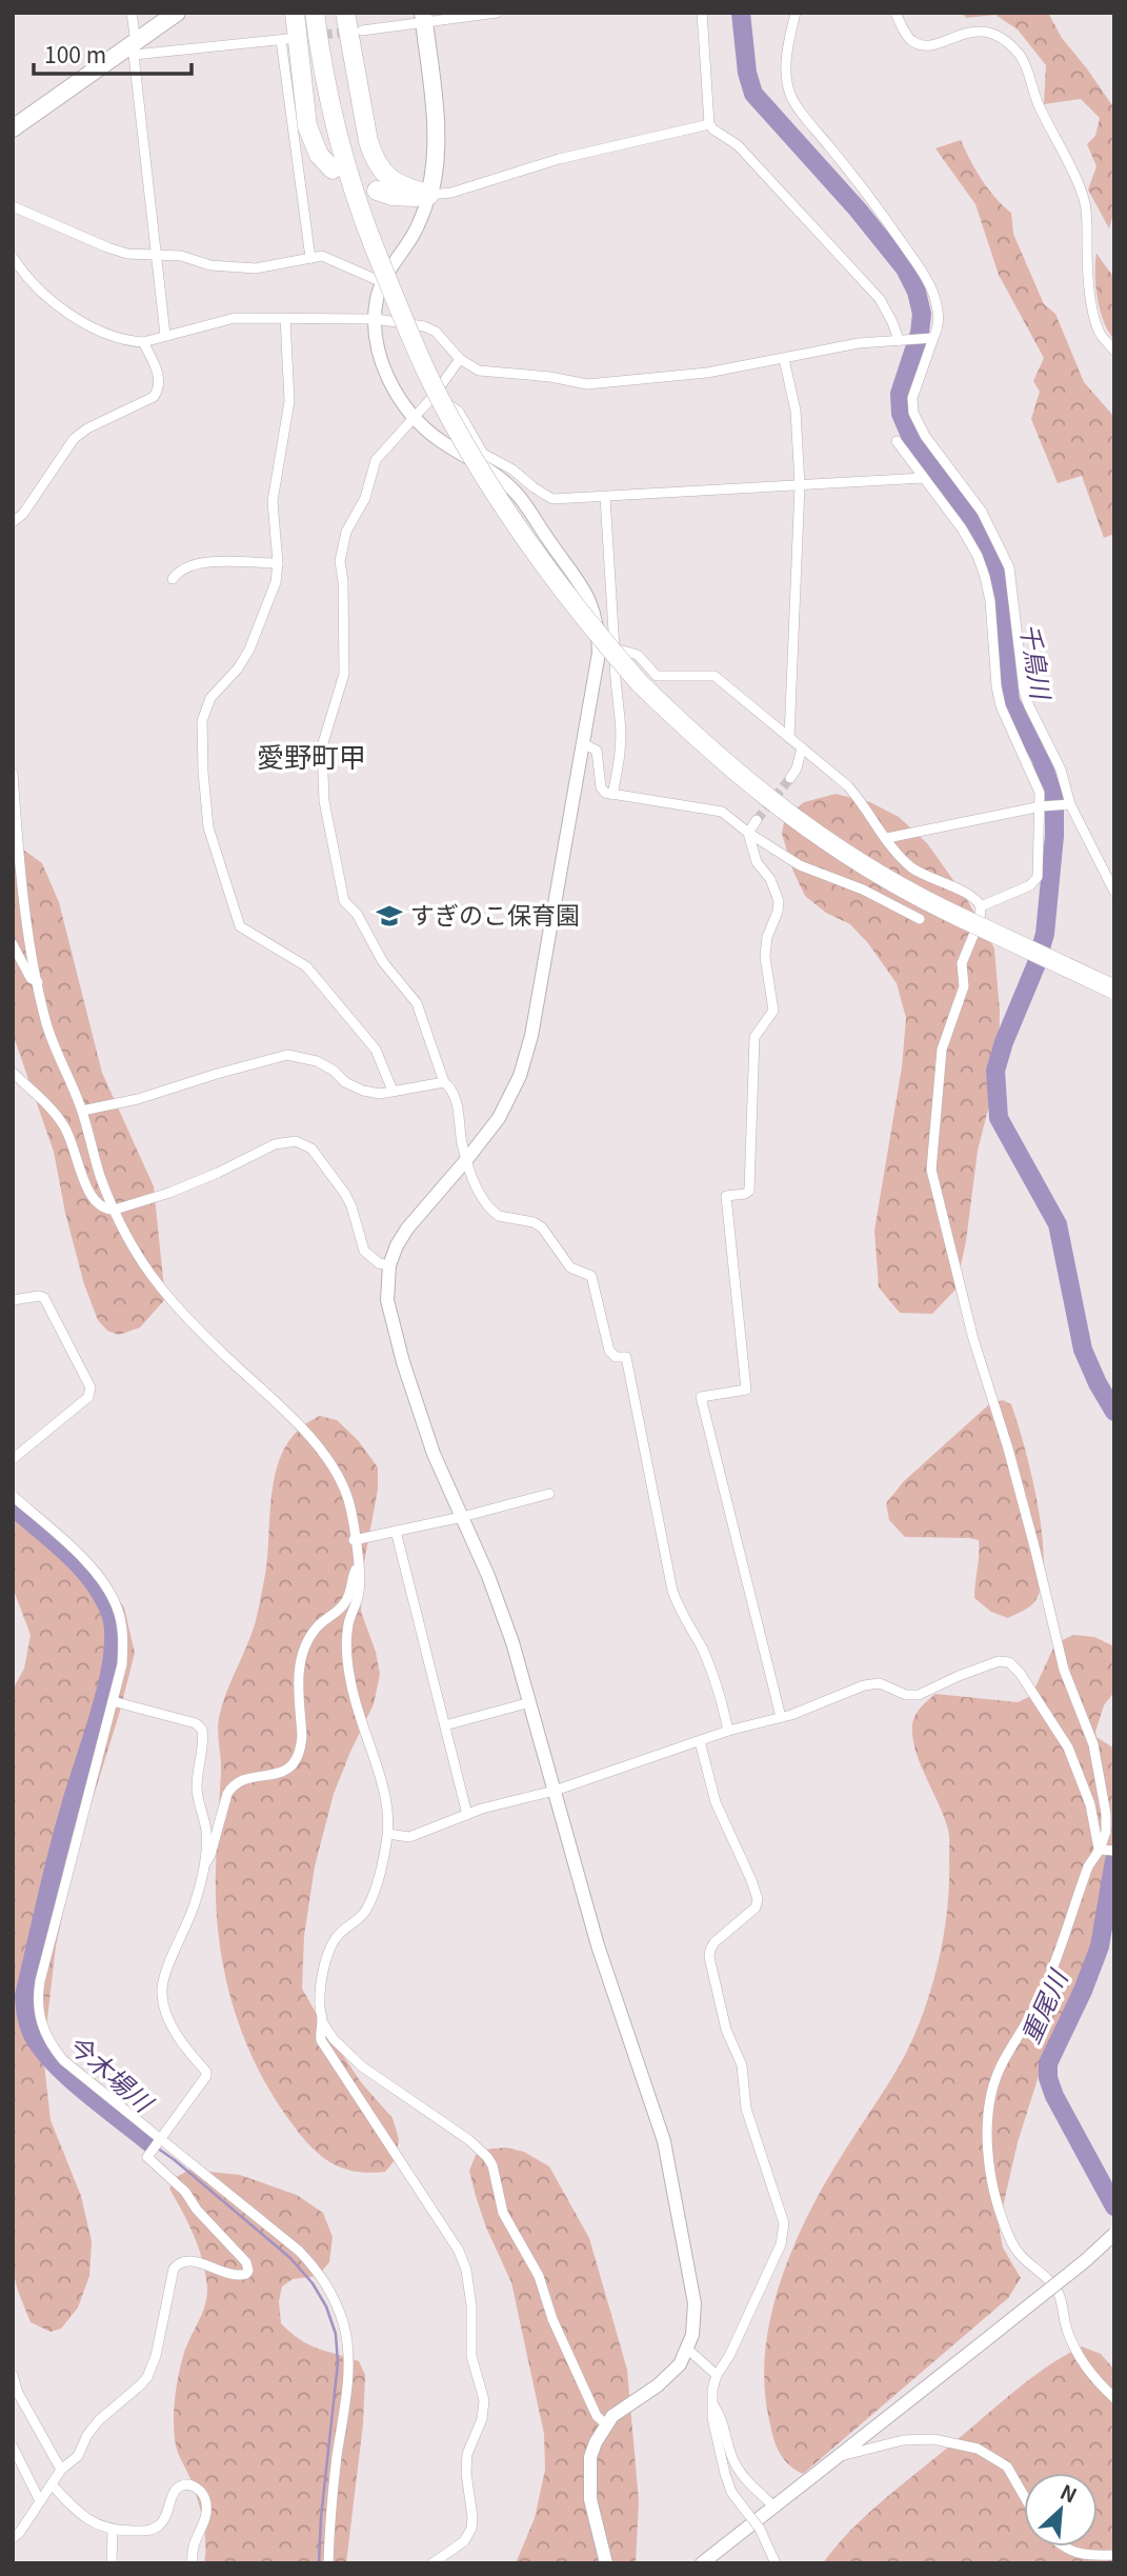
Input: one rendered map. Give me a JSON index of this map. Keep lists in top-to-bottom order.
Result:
{
  "districts": ["愛野町甲"],
  "water": ["千鳥川", "重尾川", "今木場川"],
  "places": {
    "school or university": ["すぎのこ保育園"]
  },
  "scale_bar": "100 m",
  "north": "top right"
}
